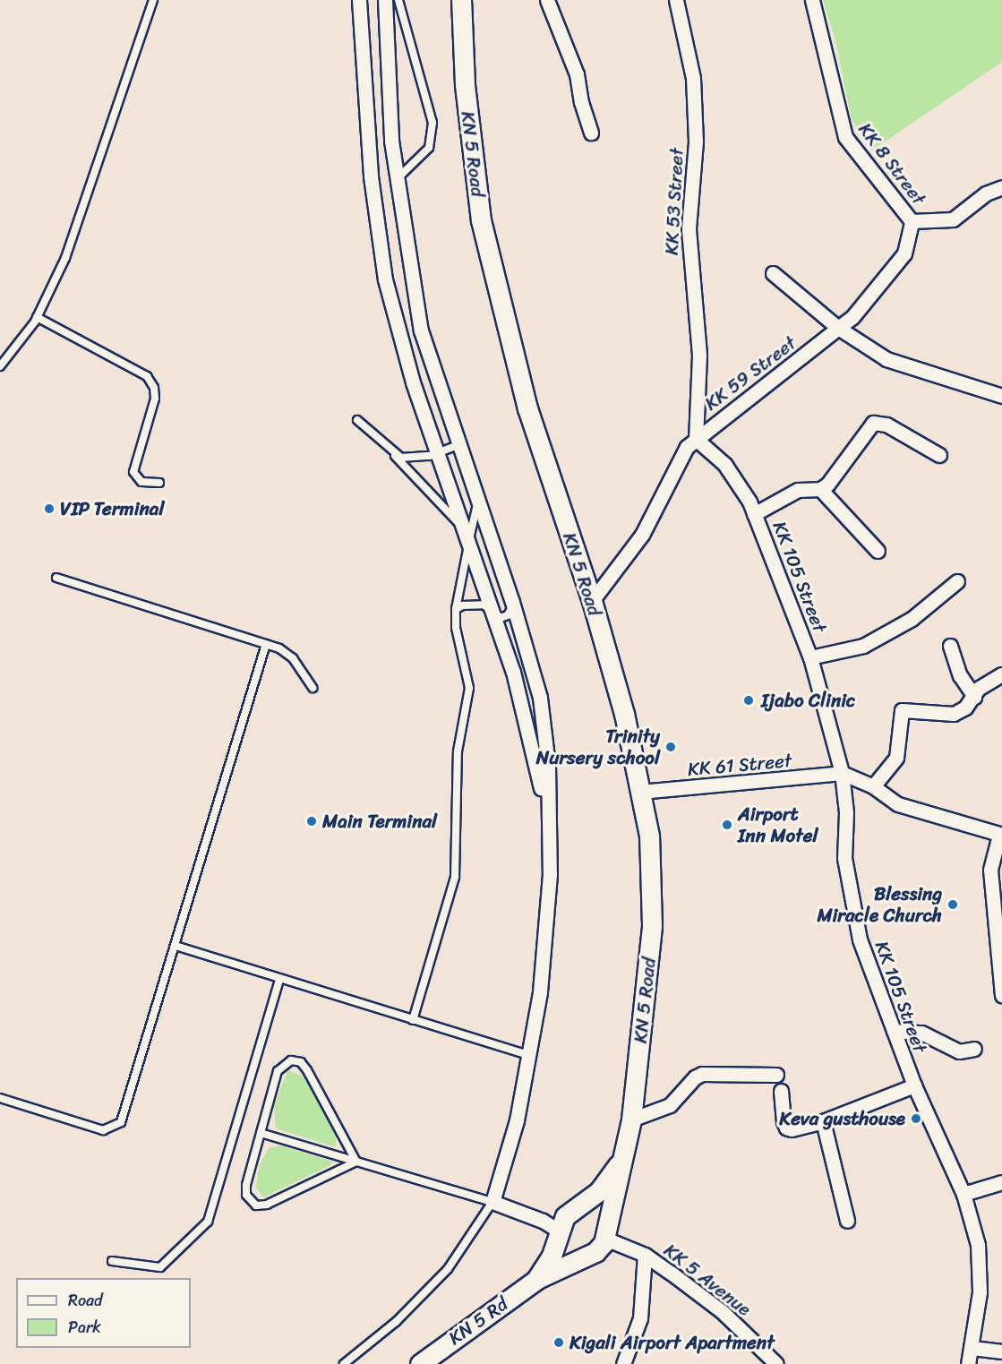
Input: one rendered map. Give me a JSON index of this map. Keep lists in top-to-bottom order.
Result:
{
  "streets": {
    "main road": ["KN 5 Road", "KN 5 Rd"],
    "street": [
      "KK 8 Street",
      "KK 53 Street",
      "KK 59 Street",
      "KK 105 Street",
      "KK 61 Street",
      "KK 5 Avenue"
    ]
  },
  "crossings": [
    ["KN 5 Road", "KK 59 Street"],
    ["KN 5 Road", "KK 61 Street"],
    ["KN 5 Road", "KN 5 Rd"],
    ["KK 8 Street", "KK 59 Street"],
    ["KK 53 Street", "KK 59 Street"],
    ["KK 53 Street", "KK 105 Street"],
    ["KK 59 Street", "KK 105 Street"],
    ["KK 105 Street", "KK 61 Street"],
    ["KK 5 Avenue", "KN 5 Rd"]
  ],
  "places": [
    "VIP Terminal",
    "Ijabo Clinic",
    "Trinity Nursery school",
    "Main Terminal",
    "Airport Inn Motel",
    "Blessing Miracle Church",
    "Keva gusthouse",
    "Kigali Airport Apartment"
  ],
  "legend": ["Road", "Park"]
}
